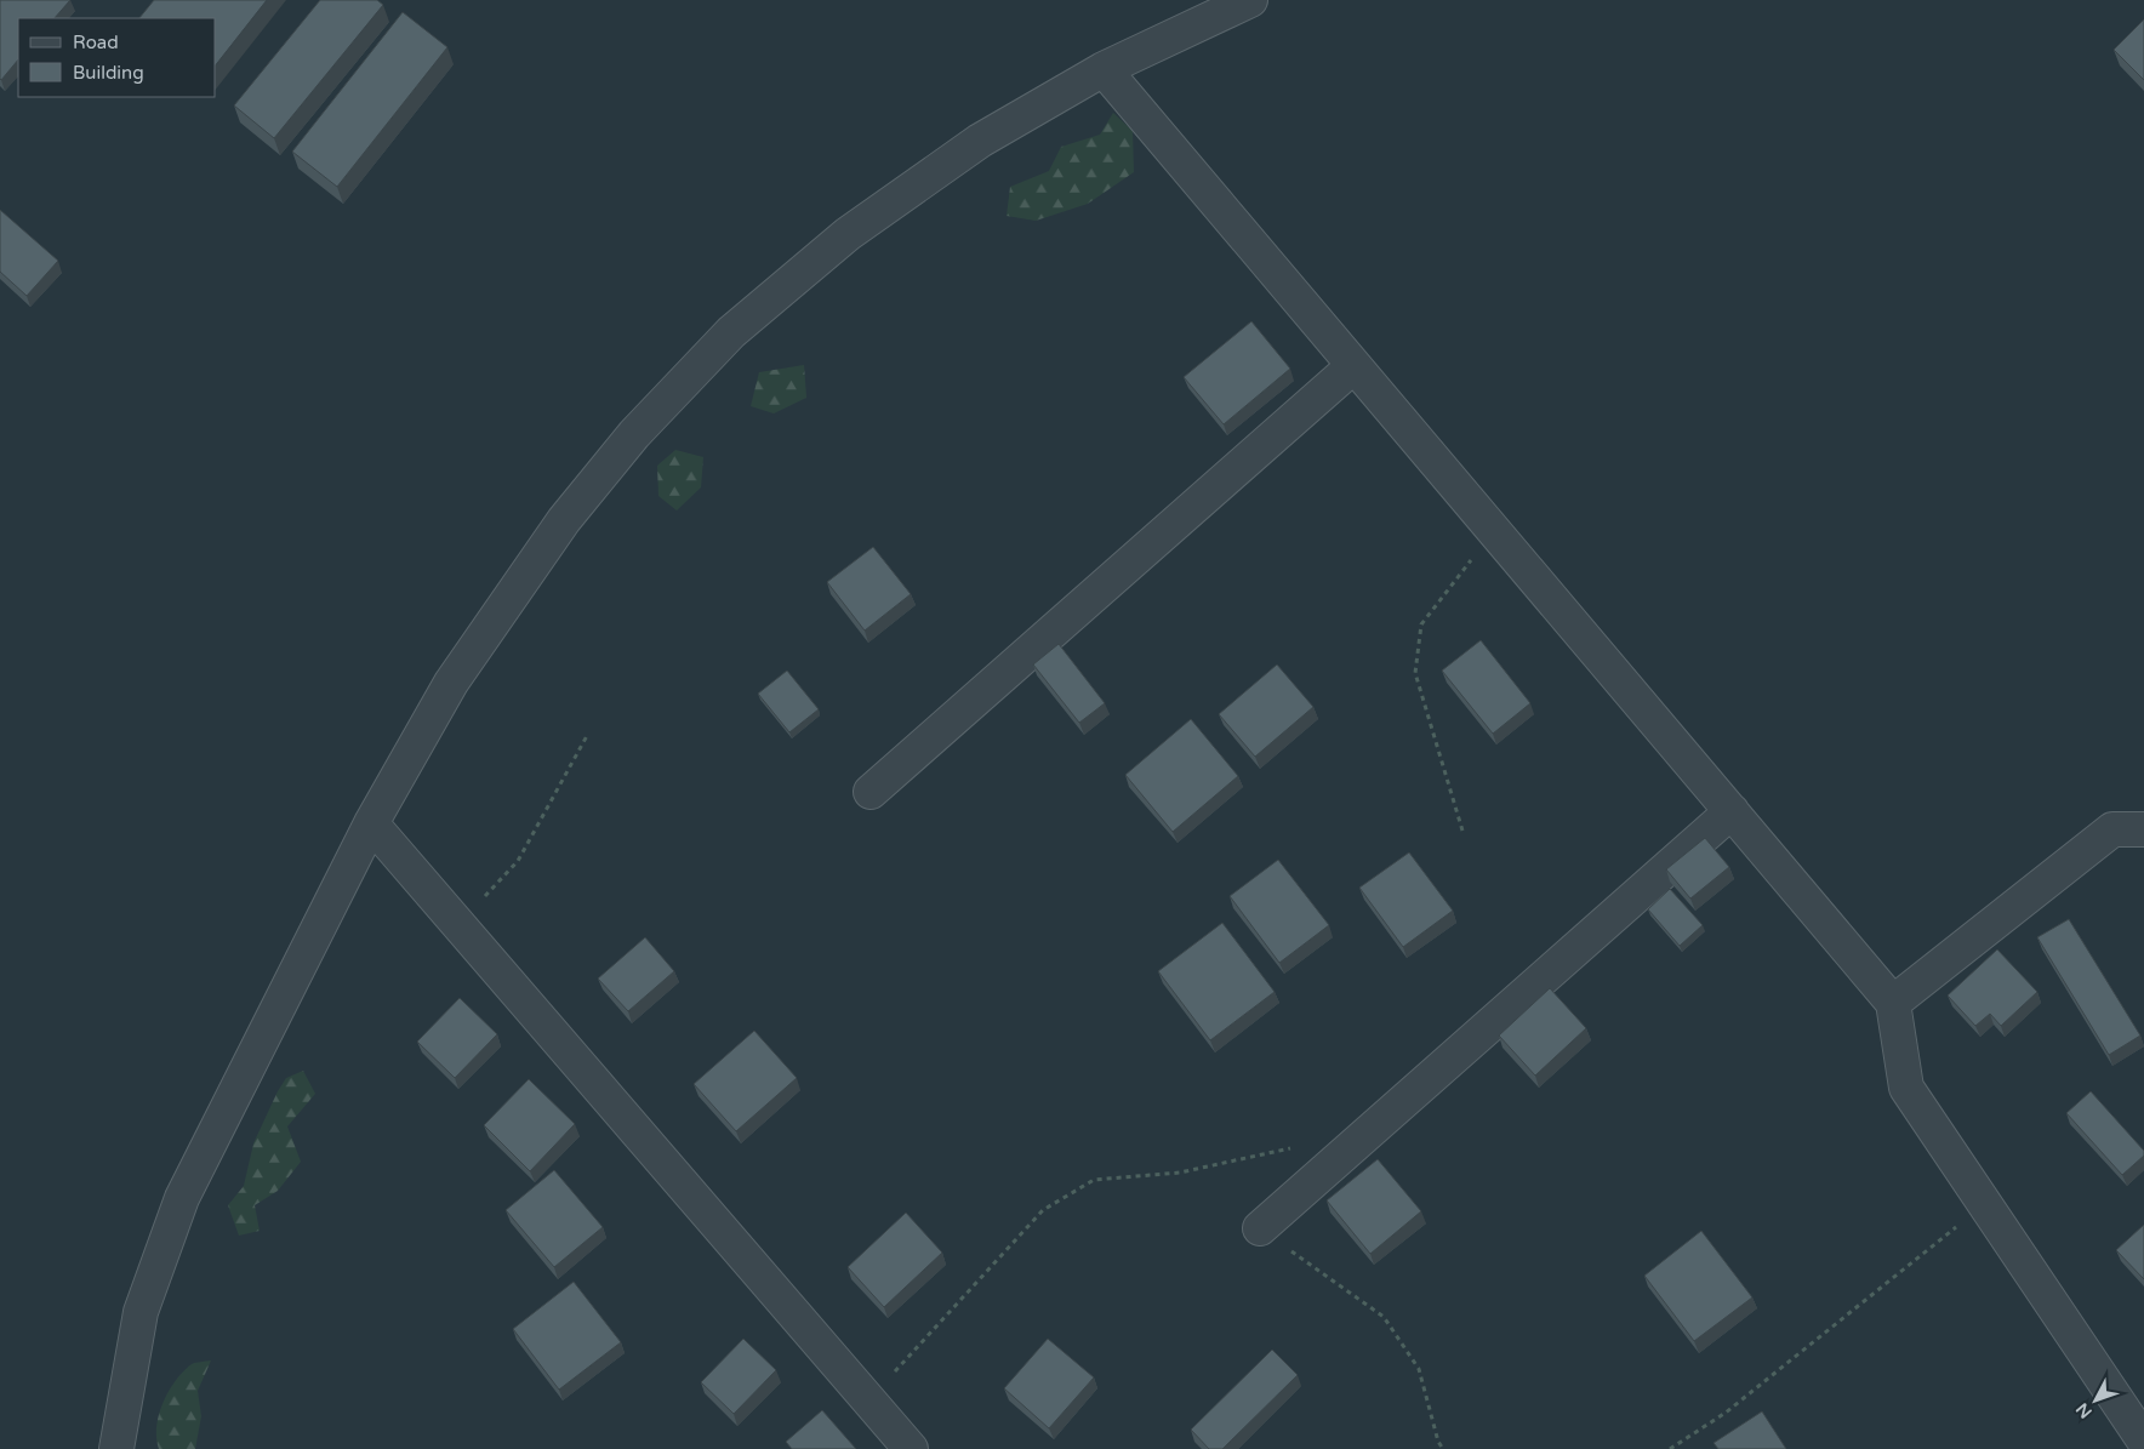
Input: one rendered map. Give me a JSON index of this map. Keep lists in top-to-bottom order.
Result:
{
  "legend": ["Road", "Building"],
  "north": "bottom left"
}
